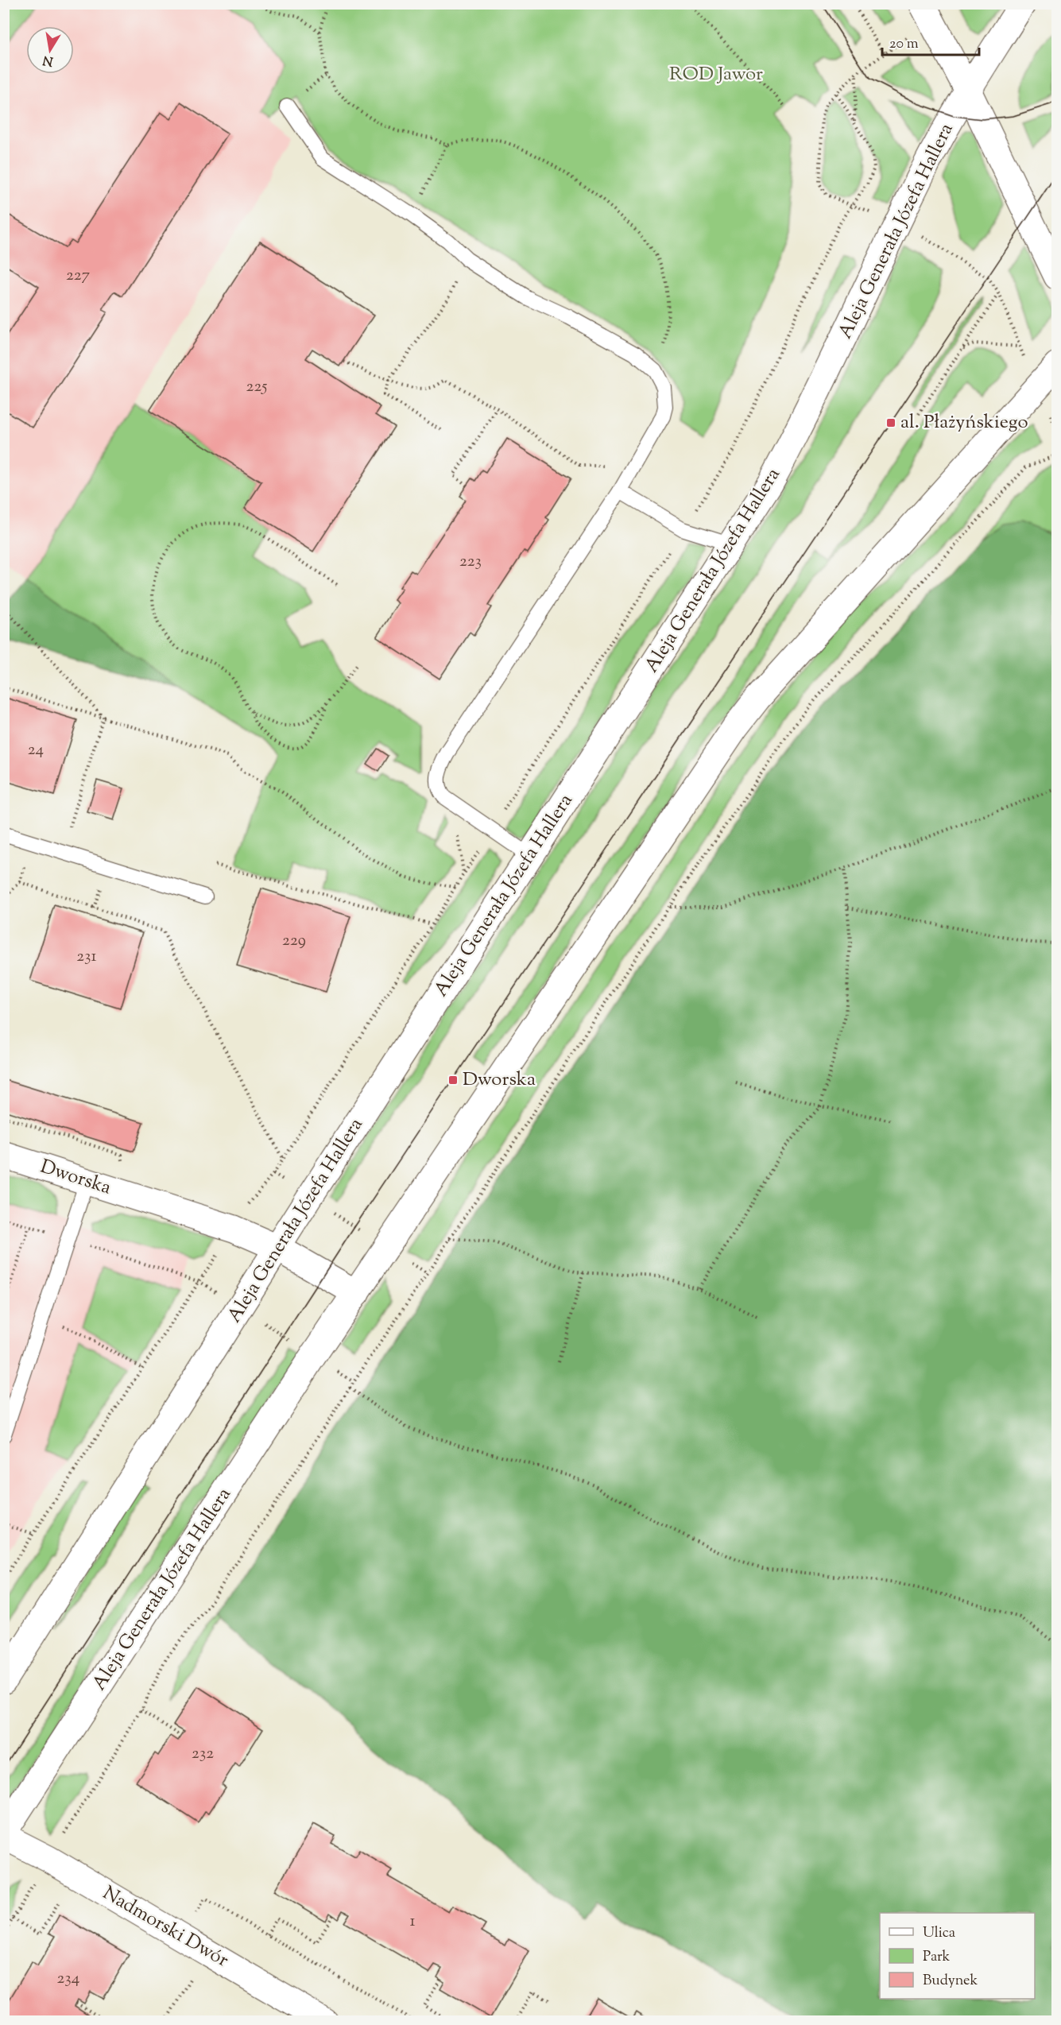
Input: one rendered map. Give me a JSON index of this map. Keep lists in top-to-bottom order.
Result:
{
  "streets": {
    "street": ["Aleja Generała Józefa Hallera", "Dworska", "Nadmorski Dwór"]
  },
  "crossings": [
    ["Aleja Generała Józefa Hallera", "Dworska"],
    ["Aleja Generała Józefa Hallera", "Nadmorski Dwór"]
  ],
  "parks": ["ROD Jawor"],
  "places": {
    "transit": ["al. Płażyńskiego", "Dworska"]
  },
  "house_numbers": [
    "227",
    "225",
    "223",
    "24",
    "229",
    "231",
    "232",
    "1",
    "234"
  ],
  "legend": ["Ulica", "Park", "Budynek"],
  "scale_bar": "20 m",
  "north": "bottom"
}
